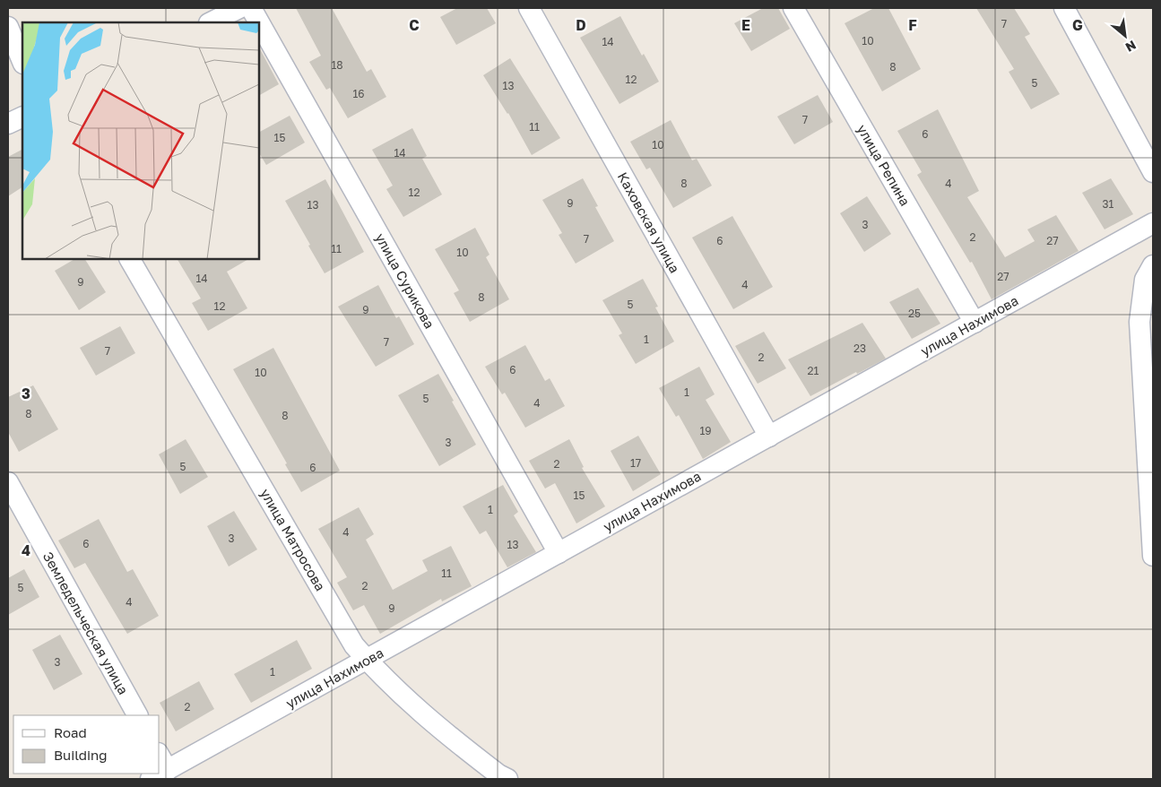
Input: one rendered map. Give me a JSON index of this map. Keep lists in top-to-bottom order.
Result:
{
  "streets": {
    "street": [
      "улица Репина",
      "Каховская улица",
      "улица Сурикова",
      "улица Нахимова",
      "улица Матросова",
      "Земледельческая улица"
    ]
  },
  "crossings": [
    ["улица Репина", "улица Нахимова"],
    ["Каховская улица", "улица Нахимова"],
    ["улица Сурикова", "улица Нахимова"],
    ["улица Нахимова", "улица Матросова"]
  ],
  "house_numbers": [
    "7",
    "10",
    "14",
    "18",
    "8",
    "12",
    "5",
    "13",
    "16",
    "7",
    "11",
    "6",
    "15",
    "10",
    "14",
    "8",
    "4",
    "12",
    "9",
    "31",
    "13",
    "3",
    "2",
    "7",
    "6",
    "27",
    "11",
    "10",
    "27",
    "14",
    "9",
    "4",
    "8",
    "5",
    "12",
    "9",
    "25",
    "1",
    "7",
    "23",
    "7",
    "2",
    "6",
    "21",
    "10",
    "1",
    "5",
    "4",
    "8",
    "8",
    "19",
    "3",
    "17",
    "2",
    "5",
    "6",
    "15",
    "1",
    "4",
    "3",
    "6",
    "13",
    "11",
    "2",
    "5",
    "4",
    "9",
    "3",
    "1",
    "2"
  ],
  "legend": ["Road", "Building"],
  "north": "bottom right",
  "grid": {
    "columns": [
      "C",
      "D",
      "E",
      "F",
      "G"
    ],
    "rows": ["3", "4"]
  }
}
